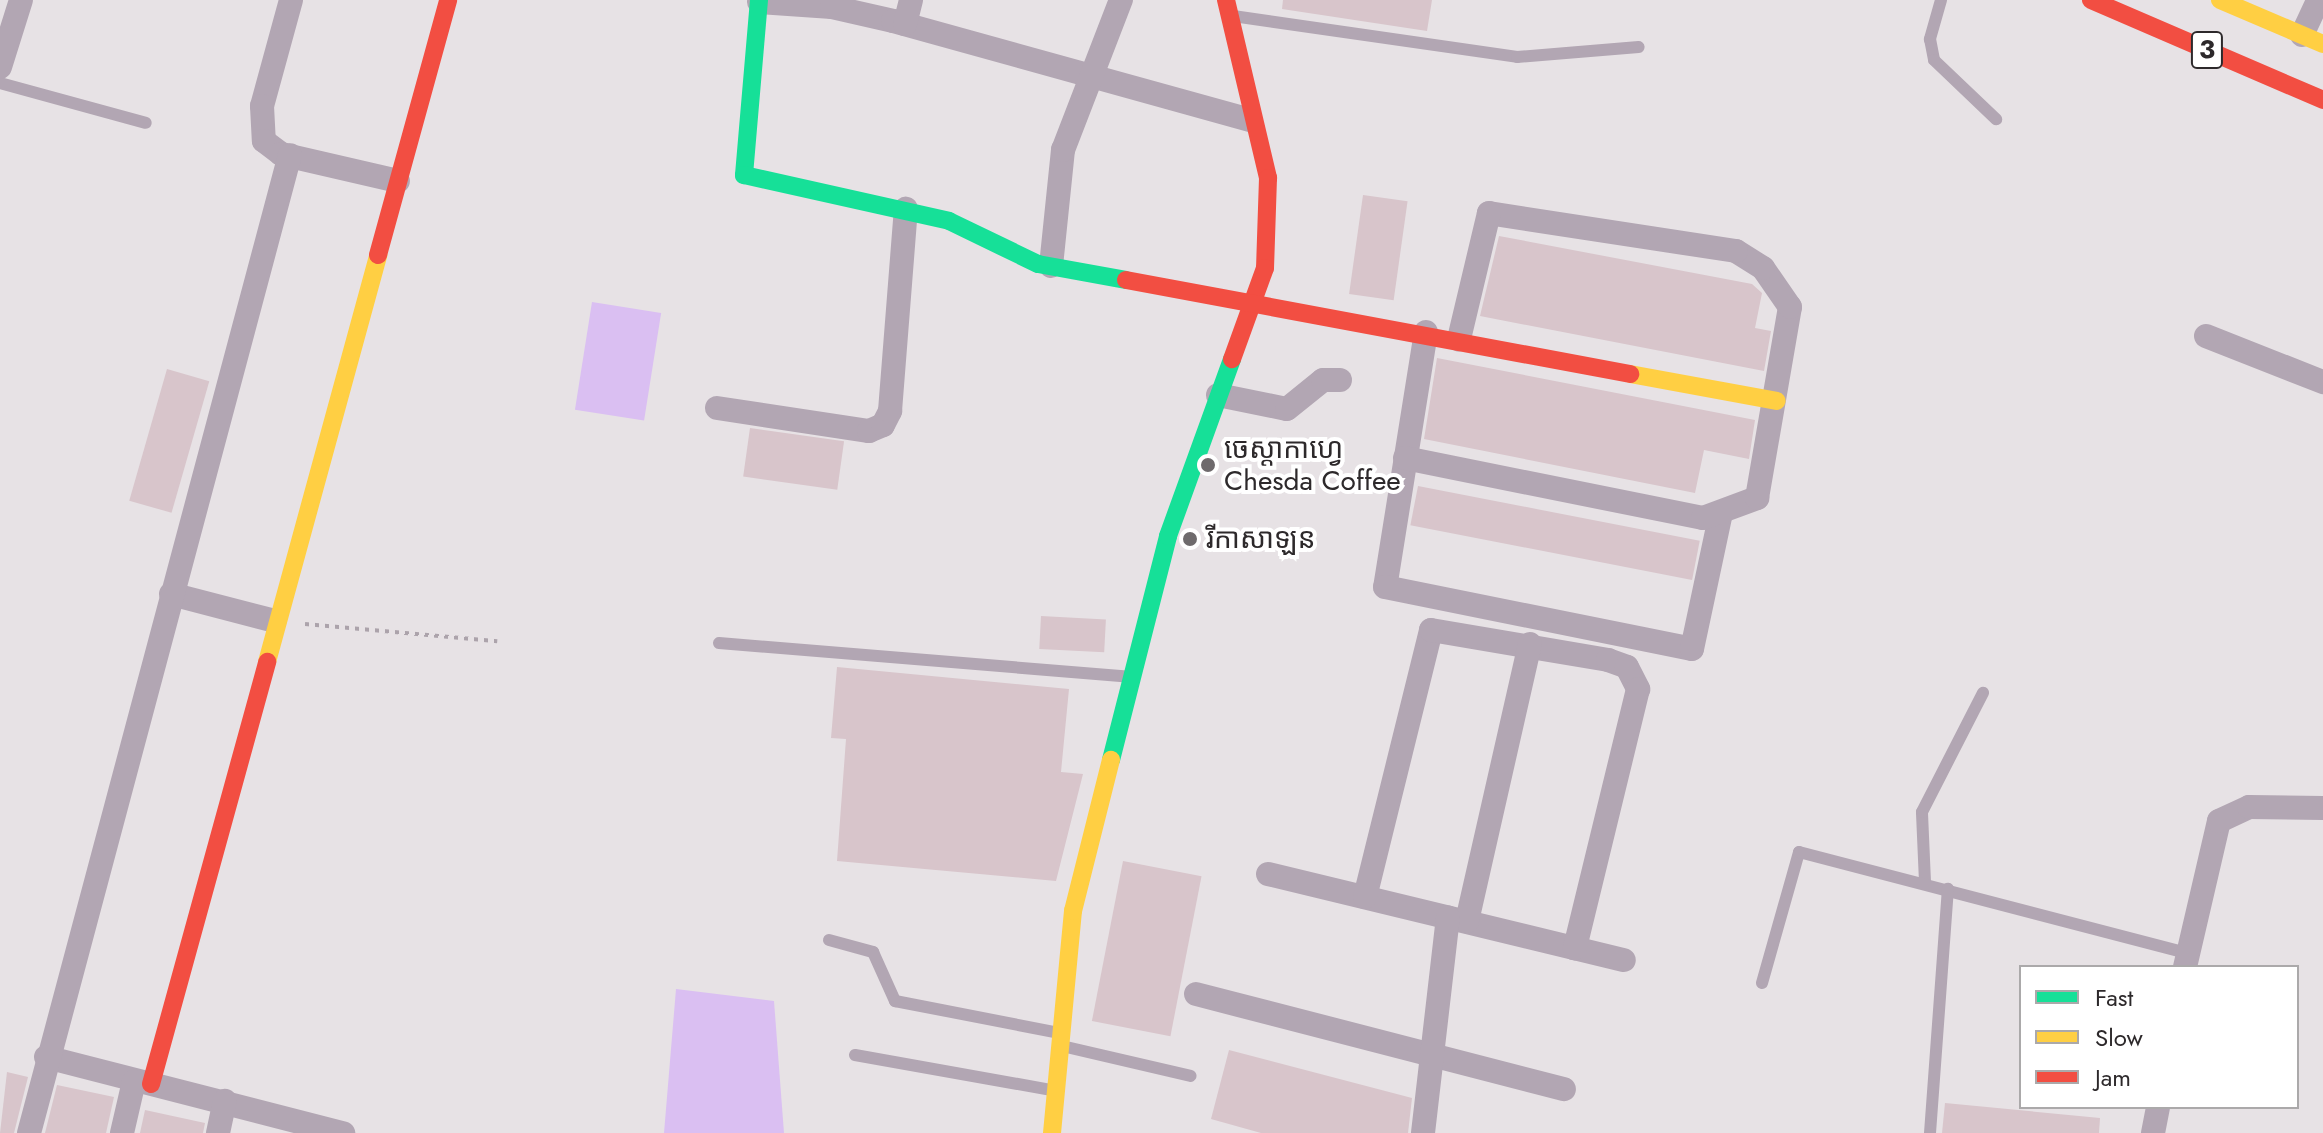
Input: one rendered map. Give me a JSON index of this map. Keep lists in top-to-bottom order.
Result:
{
  "streets": {
    "main road": ["3"]
  },
  "places": ["ចេស្ដាកាហ្វេ Chesda Coffee", "រីកាសាឡន"],
  "legend": ["Fast", "Slow", "Jam"]
}
